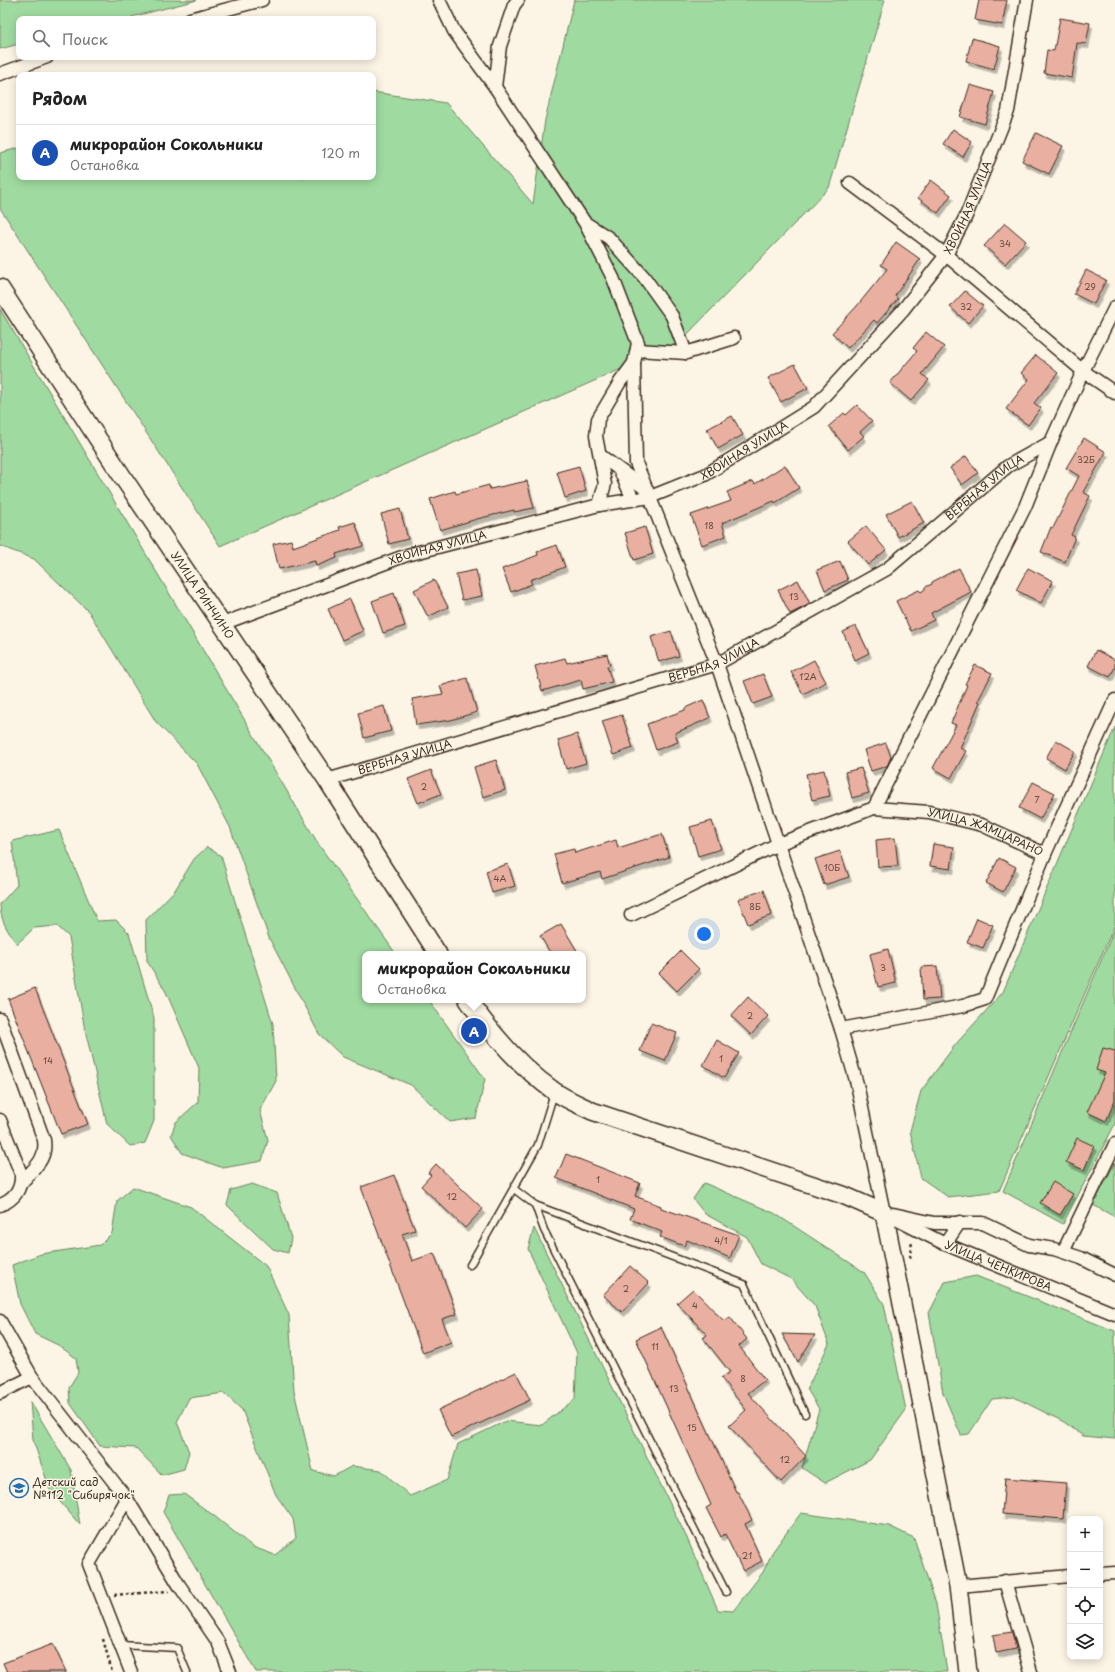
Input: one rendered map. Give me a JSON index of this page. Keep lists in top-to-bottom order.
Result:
{
  "streets": {
    "street": [
      "ХВОЙНАЯ УЛИЦА",
      "ВЕРБНАЯ УЛИЦА",
      "УЛИЦА РИНЧИНО",
      "УЛИЦА ЖАМЦАРАНО",
      "УЛИЦА ЧЕНКИРОВА"
    ]
  },
  "crossings": [
    ["ХВОЙНАЯ УЛИЦА", "УЛИЦА РИНЧИНО"],
    ["ВЕРБНАЯ УЛИЦА", "УЛИЦА РИНЧИНО"],
    ["ВЕРБНАЯ УЛИЦА", "УЛИЦА ЖАМЦАРАНО"]
  ],
  "places": {
    "school or university": ["Детский сад №112 \"Сибирячок\""]
  },
  "house_numbers": [
    "34",
    "29",
    "32",
    "32Б",
    "18",
    "13",
    "12А",
    "2",
    "7",
    "10Б",
    "4А",
    "8Б",
    "3",
    "2",
    "1",
    "14",
    "1",
    "12",
    "4/1",
    "2",
    "4",
    "11",
    "8",
    "13",
    "15",
    "12",
    "21"
  ],
  "page": {
    "search": "Поиск",
    "heading": "Рядом",
    "list": [
      {
        "mark": "A",
        "name": "микрорайон Сокольники",
        "note": "Остановка",
        "value": "120 m"
      }
    ],
    "popup": ["микрорайон Сокольники", "Остановка"],
    "pins": "A",
    "map_buttons": ["+", "−"]
  }
}
